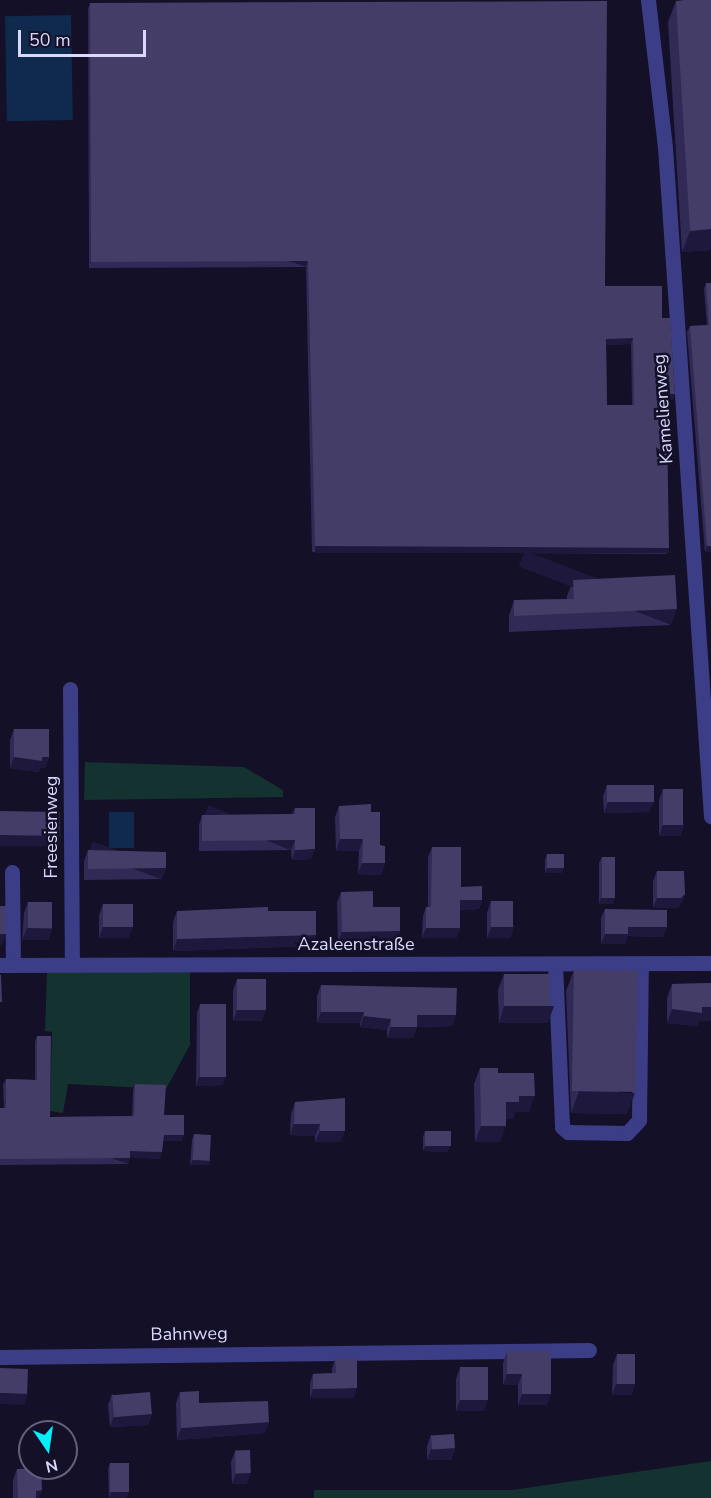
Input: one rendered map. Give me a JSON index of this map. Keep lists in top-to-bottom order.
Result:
{
  "streets": {
    "street": [
      "Kamelienweg",
      "Freesienweg",
      "Azaleenstraße",
      "Bahnweg"
    ]
  },
  "crossings": [
    ["Freesienweg", "Azaleenstraße"]
  ],
  "scale_bar": "50 m",
  "north": "bottom"
}
